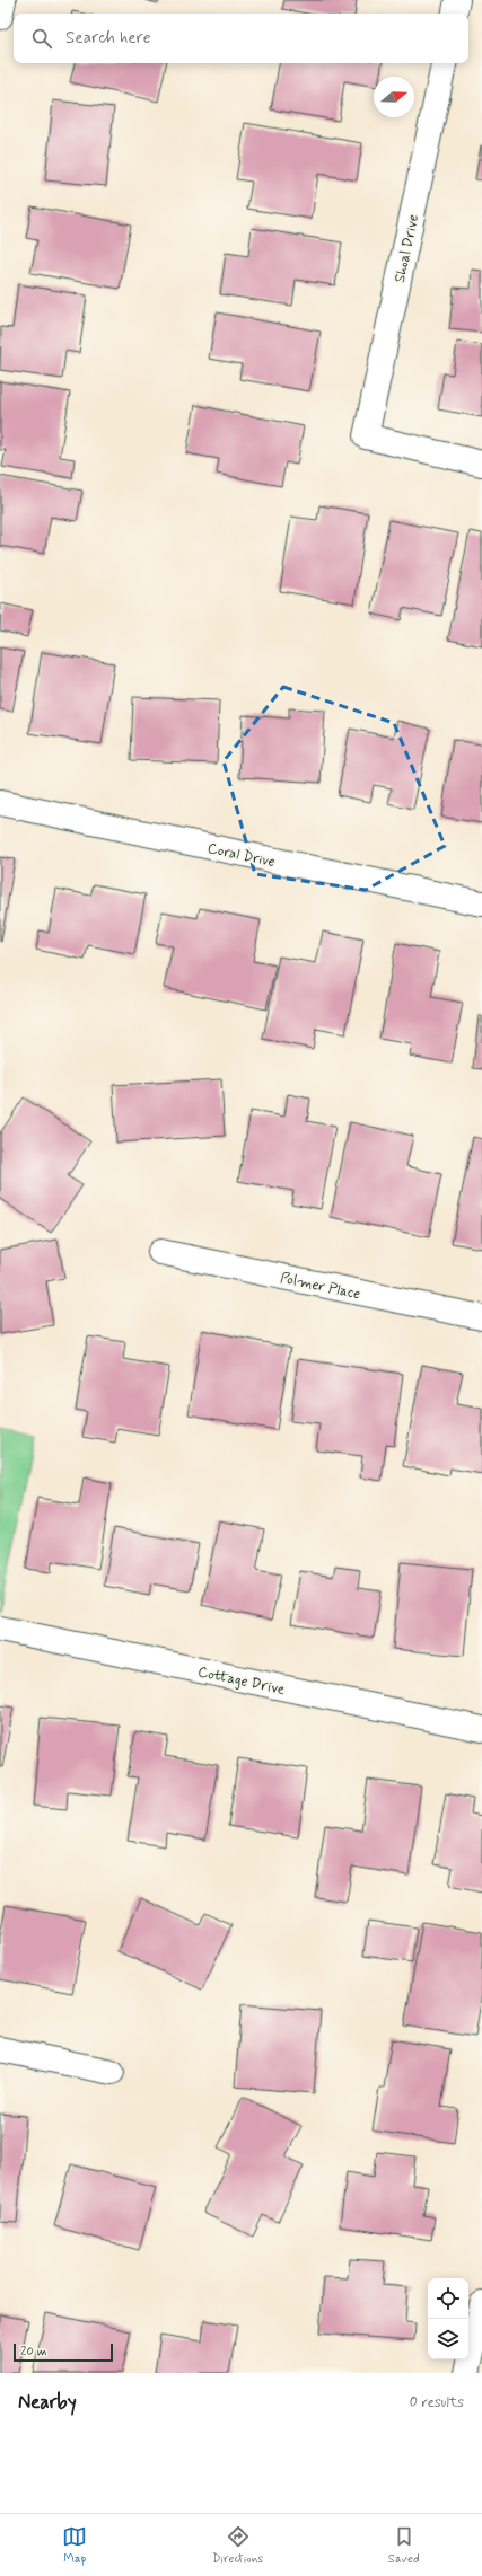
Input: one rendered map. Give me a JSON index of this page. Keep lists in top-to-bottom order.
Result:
{
  "streets": {
    "street": [
      "Shoal Drive",
      "Coral Drive",
      "Polmer Place",
      "Cottage Drive"
    ]
  },
  "scale_bar": "20 m",
  "north": "right",
  "page": {
    "search": "Search here",
    "scale": "20 m",
    "heading": ["Nearby", "0 results"],
    "nav": ["Map", "Directions", "Saved"]
  }
}
